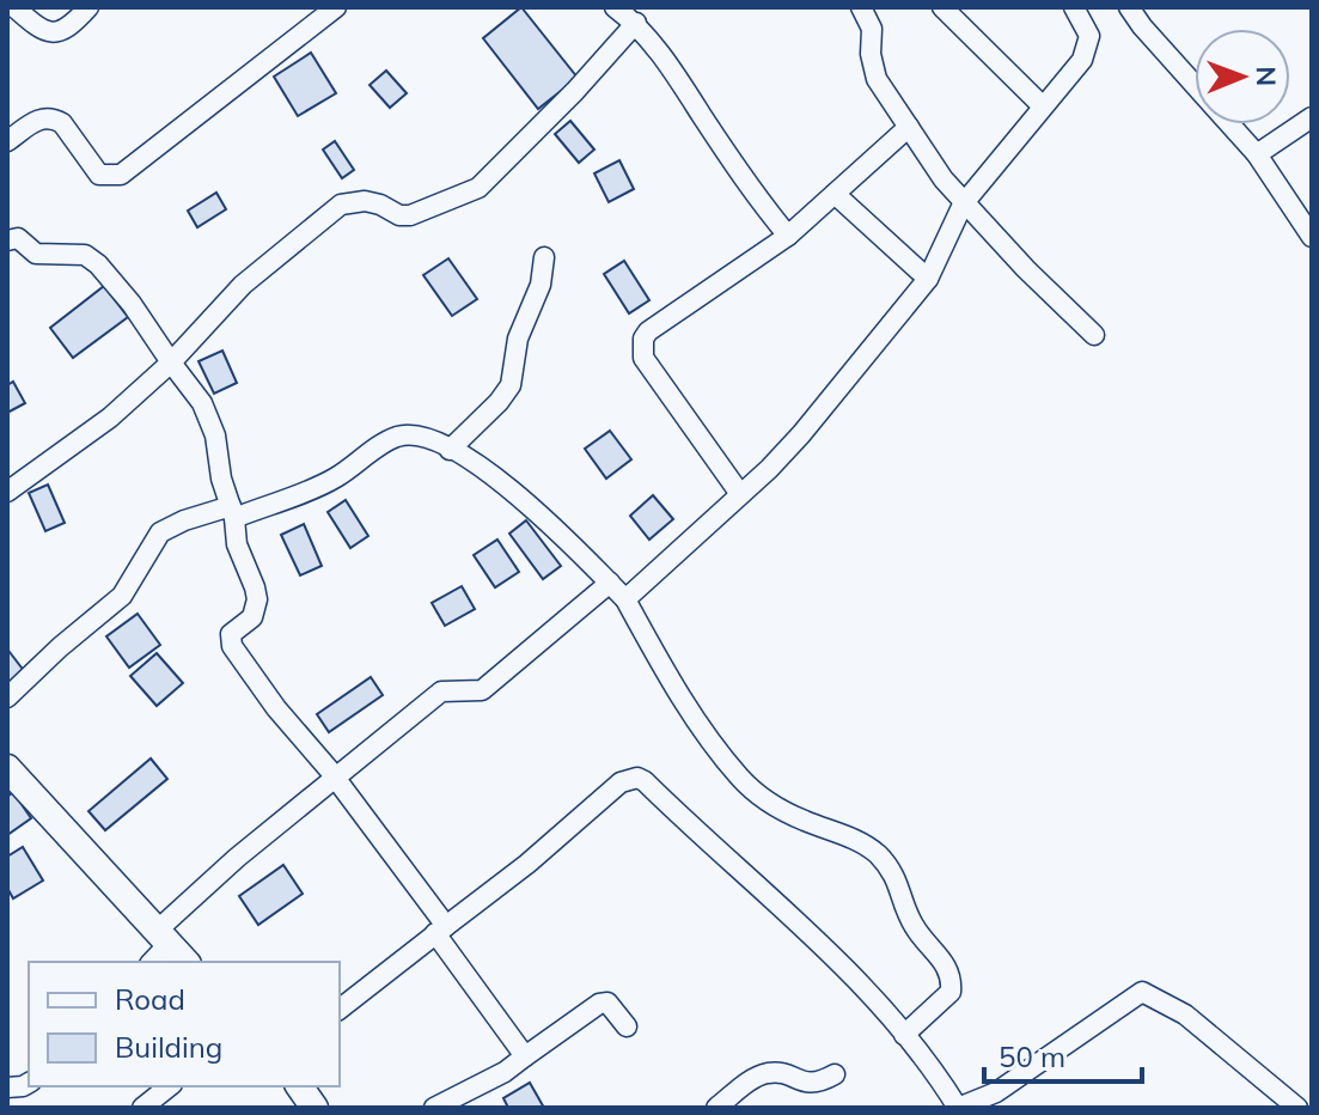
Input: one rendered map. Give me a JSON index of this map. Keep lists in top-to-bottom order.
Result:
{
  "legend": ["Road", "Building"],
  "scale_bar": "50 m",
  "north": "right"
}
